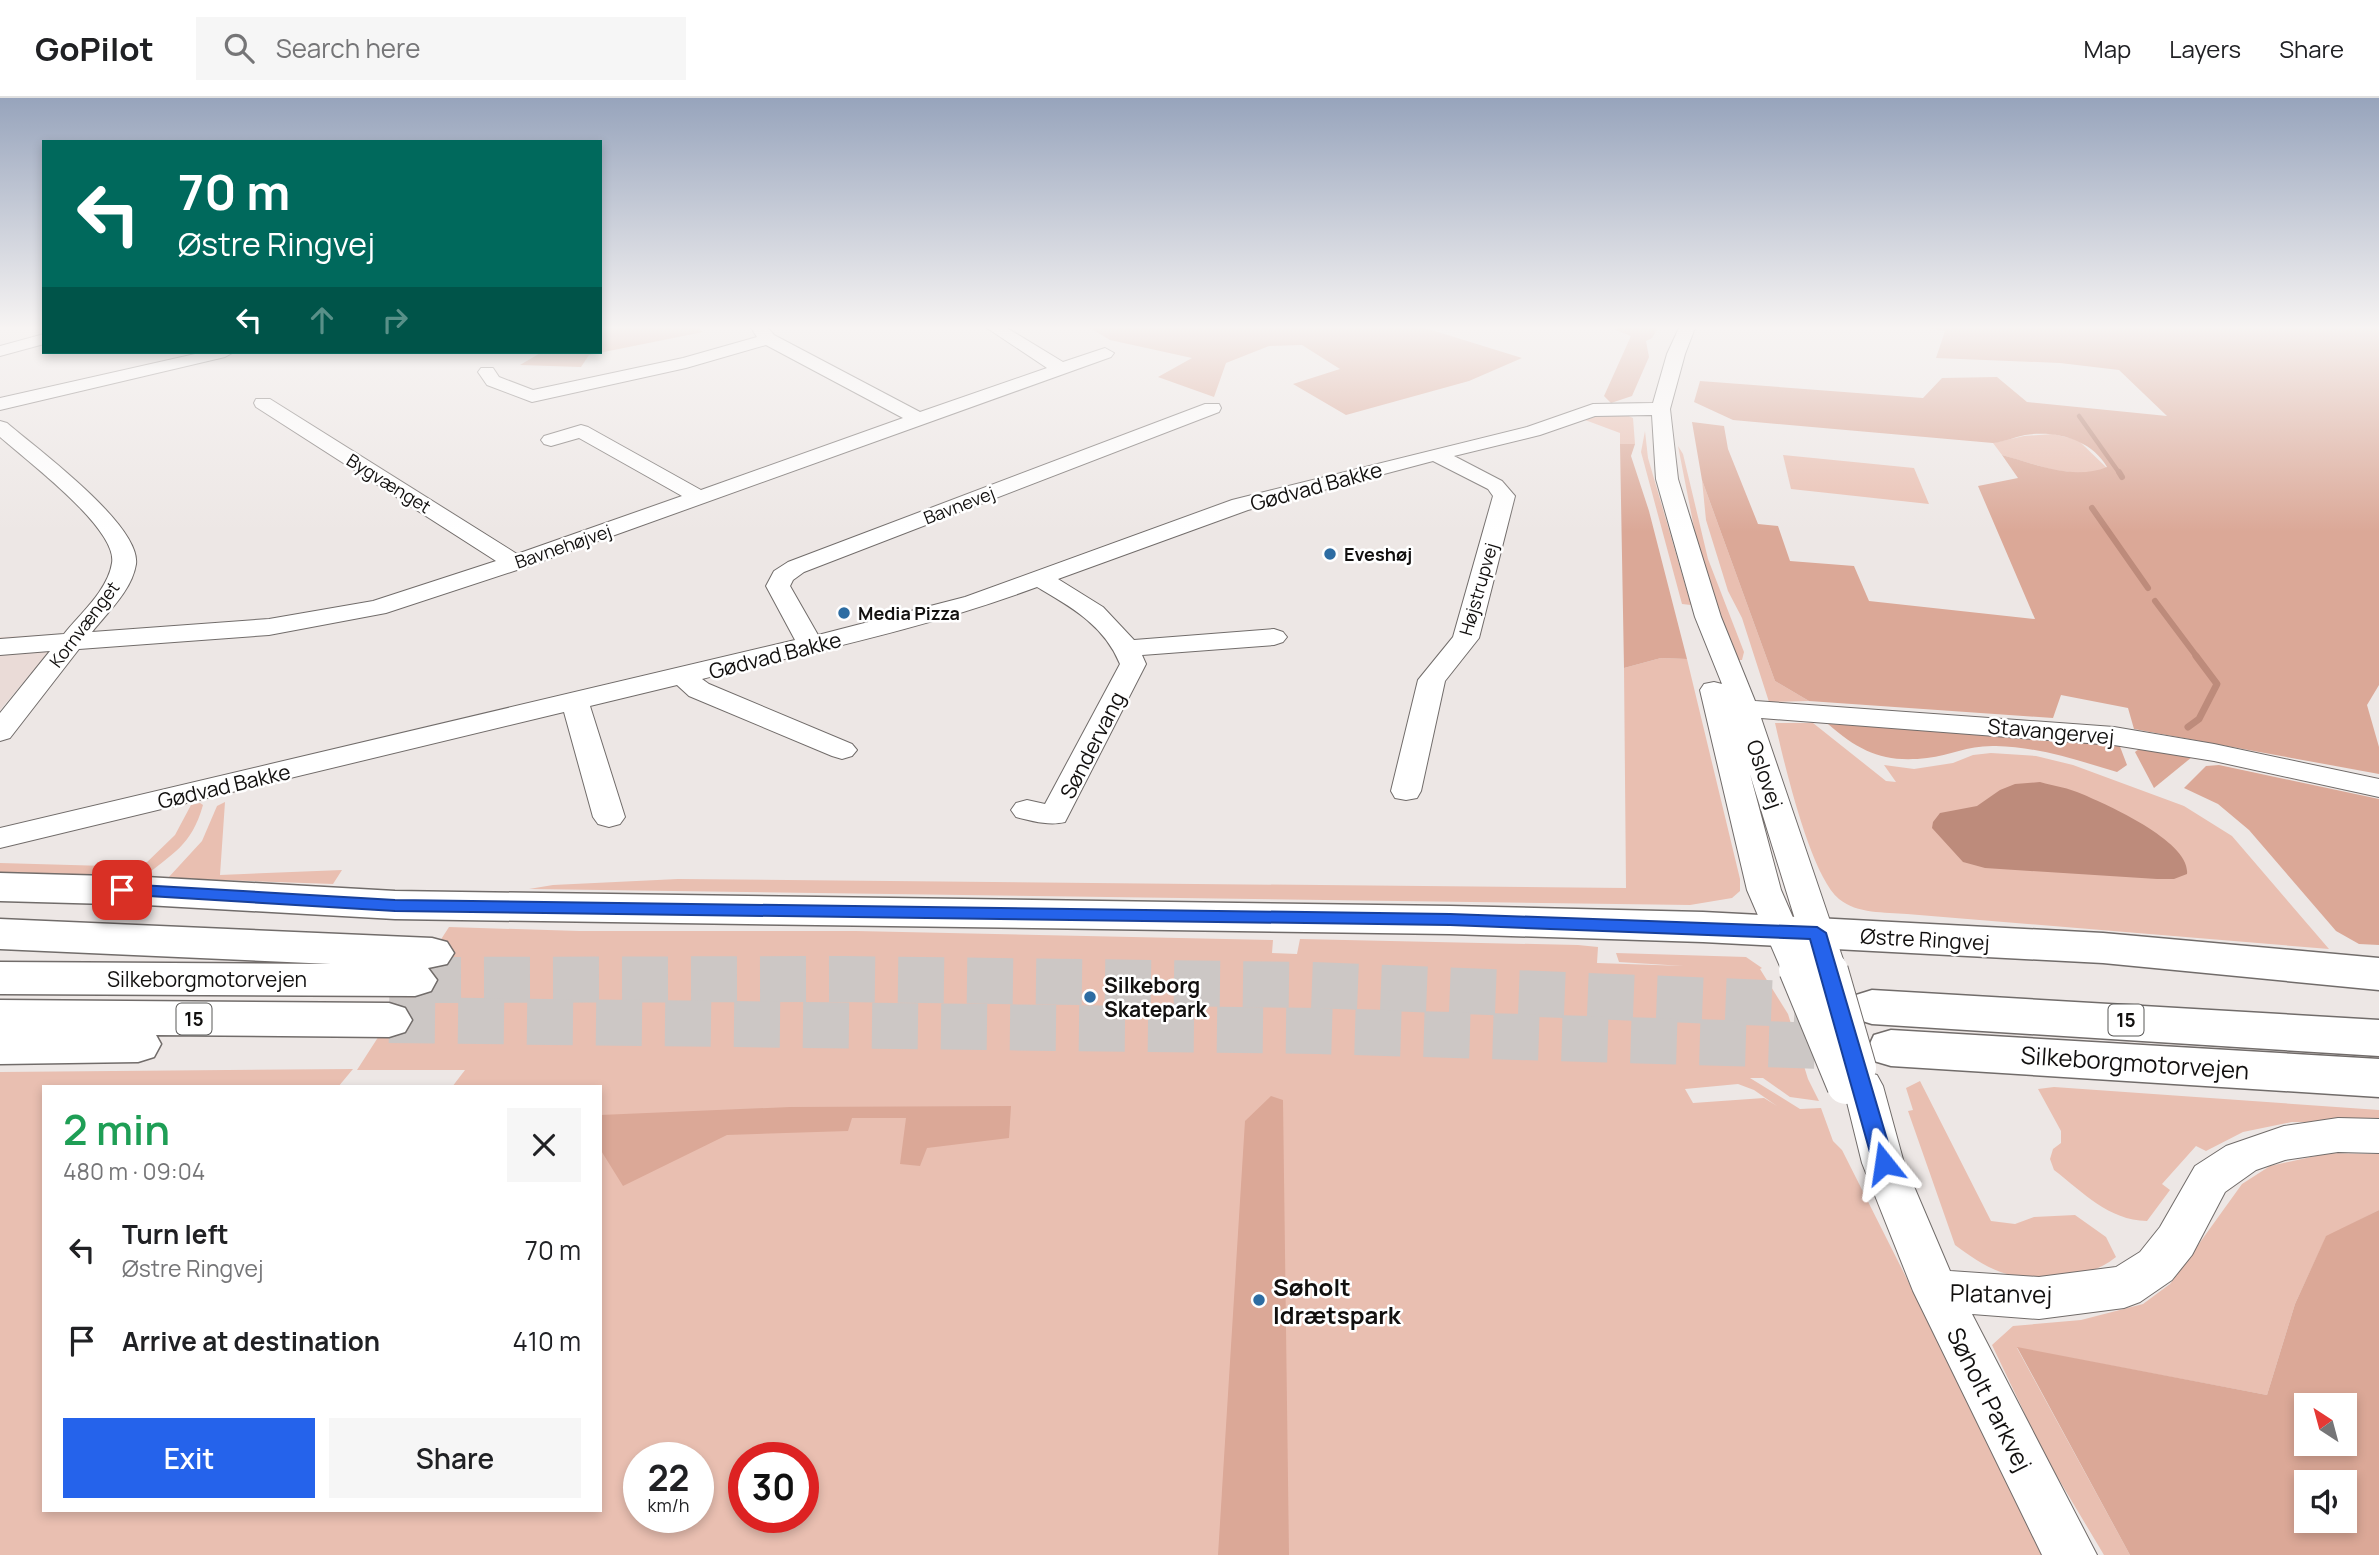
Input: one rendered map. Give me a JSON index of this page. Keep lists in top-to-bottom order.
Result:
{
  "streets": {
    "main road": ["Østre Ringvej", "Silkeborgmotorvejen", "15"],
    "street": [
      "Bygvænget",
      "Gødvad Bakke",
      "Bavnevej",
      "Bavnehøjvej",
      "Højstrupvej",
      "Kornvænget",
      "Stavangervej",
      "Søndervang",
      "Oslovej",
      "Platanvej",
      "Søholt Parkvej"
    ]
  },
  "crossings": [
    ["Bygvænget", "Bavnehøjvej"],
    ["Gødvad Bakke", "Bavnevej"],
    ["Gødvad Bakke", "Højstrupvej"],
    ["Gødvad Bakke", "Oslovej"],
    ["Bavnehøjvej", "Kornvænget"],
    ["Stavangervej", "Oslovej"],
    ["Oslovej", "Østre Ringvej"],
    ["Oslovej", "Søholt Parkvej"],
    ["Østre Ringvej", "Søholt Parkvej"],
    ["Platanvej", "Søholt Parkvej"]
  ],
  "places": [
    "Eveshøj",
    "Media Pizza",
    "Silkeborg Skatepark",
    "Søholt Idrætspark"
  ],
  "north": "top left",
  "page": {
    "header": "GoPilot",
    "search": "Search here",
    "nav": ["Map", "Layers", "Share"],
    "turn": ["70 m", "Østre Ringvej"],
    "heading": ["2 min", "480 m · 09:04"],
    "list": [
      {
        "name": "Turn left",
        "note": "Østre Ringvej",
        "value": "70 m"
      },
      {
        "name": "Arrive at destination",
        "value": "410 m"
      }
    ],
    "buttons": ["Exit", "Share"],
    "speed": "22 km/h",
    "limit": "30"
  }
}
